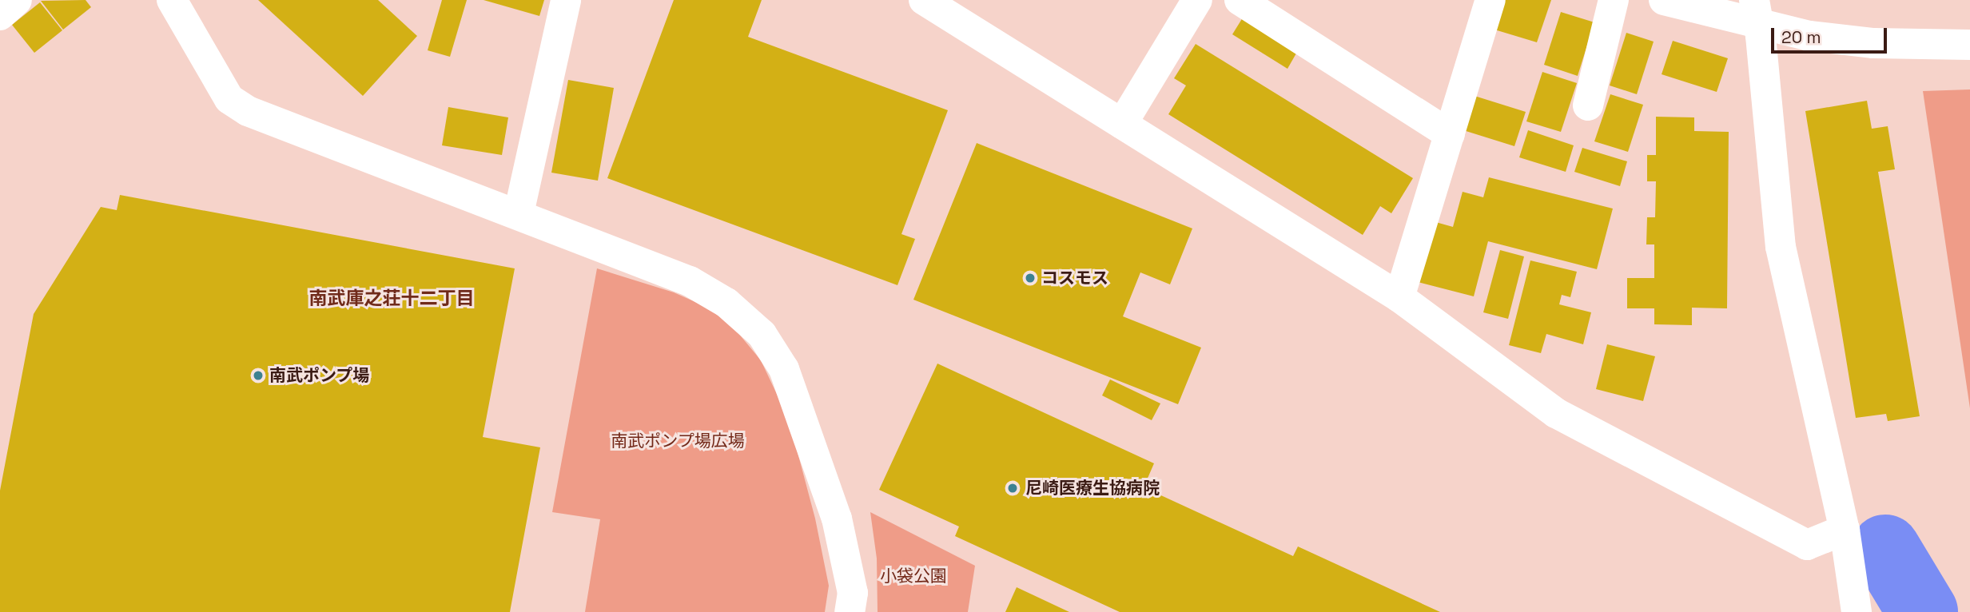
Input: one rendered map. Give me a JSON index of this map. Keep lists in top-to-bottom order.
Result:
{
  "districts": ["南武庫之荘十二丁目"],
  "parks": ["南武ポンプ場広場", "小袋公園"],
  "places": ["コスモス", "南武ポンプ場", "尼崎医療生協病院"],
  "scale_bar": "20 m"
}
